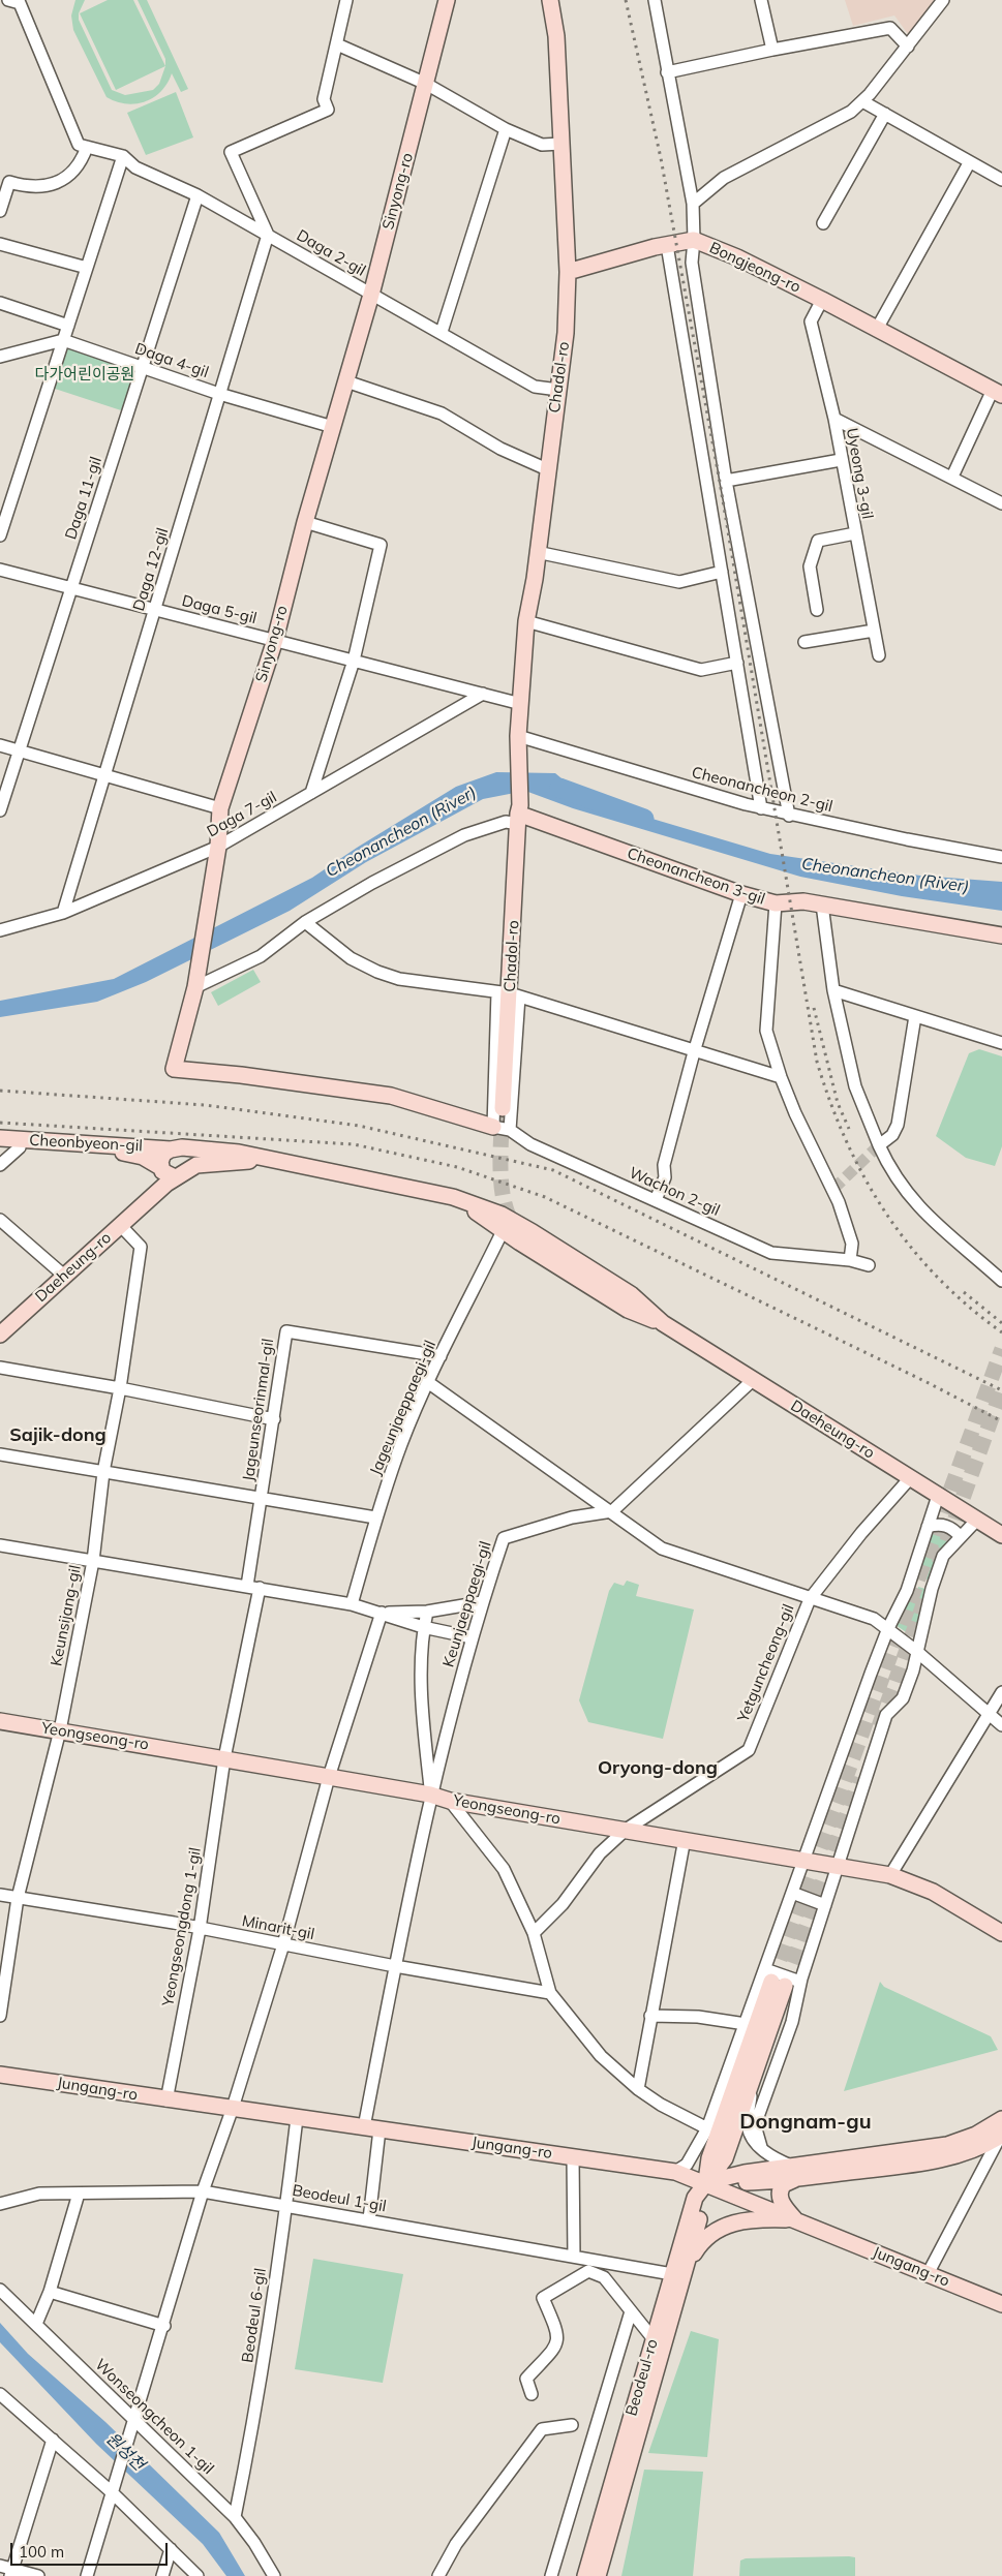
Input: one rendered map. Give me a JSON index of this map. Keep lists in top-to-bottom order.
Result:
{
  "streets": {
    "street": [
      "Sinyong-ro",
      "Daga 2-gil",
      "Bongjeong-ro",
      "Daga 4-gil",
      "Chadol-ro",
      "Uyeong 3-gil",
      "Daga 11-gil",
      "Daga 12-gil",
      "Daga 5-gil",
      "Cheonancheon 2-gil",
      "Daga 7-gil",
      "Cheonancheon 3-gil",
      "Cheonbyeon-gil",
      "Wachon 2-gil",
      "Daeheung-ro",
      "Jageunjaeppaegi-gil",
      "Jageunseorinmal-gil",
      "Keunjaeppaegi-gil",
      "Keunsijang-gil",
      "Yetguncheong-gil",
      "Yeongseong-ro",
      "Yeongseongdong 1-gil",
      "Minarit-gil",
      "Jungang-ro",
      "Beodeul 1-gil",
      "Beodeul 6-gil",
      "Beodeul-ro",
      "Wonseongcheon 1-gil"
    ]
  },
  "crossings": [
    ["Sinyong-ro", "Daga 2-gil"],
    ["Sinyong-ro", "Daga 4-gil"],
    ["Sinyong-ro", "Daga 5-gil"],
    ["Sinyong-ro", "Daga 7-gil"],
    ["Sinyong-ro", "Wachon 2-gil"],
    ["Daga 2-gil", "Chadol-ro"],
    ["Daga 2-gil", "Daga 11-gil"],
    ["Daga 2-gil", "Daga 12-gil"],
    ["Bongjeong-ro", "Chadol-ro"],
    ["Bongjeong-ro", "Uyeong 3-gil"],
    ["Daga 4-gil", "Daga 11-gil"],
    ["Daga 4-gil", "Daga 12-gil"],
    ["Chadol-ro", "Daga 5-gil"],
    ["Chadol-ro", "Cheonancheon 2-gil"],
    ["Chadol-ro", "Cheonancheon 3-gil"],
    ["Daga 11-gil", "Daga 5-gil"],
    ["Daga 12-gil", "Daga 5-gil"],
    ["Daga 12-gil", "Daga 7-gil"],
    ["Daga 5-gil", "Daga 7-gil"],
    ["Cheonbyeon-gil", "Daeheung-ro"],
    ["Daeheung-ro", "Jageunjaeppaegi-gil"],
    ["Daeheung-ro", "Keunsijang-gil"],
    ["Daeheung-ro", "Yetguncheong-gil"],
    ["Jageunjaeppaegi-gil", "Jageunseorinmal-gil"],
    ["Keunjaeppaegi-gil", "Yeongseong-ro"],
    ["Keunsijang-gil", "Yeongseong-ro"],
    ["Keunsijang-gil", "Minarit-gil"],
    ["Yetguncheong-gil", "Yeongseong-ro"],
    ["Yeongseong-ro", "Yeongseongdong 1-gil"],
    ["Yeongseongdong 1-gil", "Minarit-gil"],
    ["Yeongseongdong 1-gil", "Jungang-ro"],
    ["Jungang-ro", "Beodeul 6-gil"],
    ["Jungang-ro", "Beodeul-ro"],
    ["Beodeul 1-gil", "Beodeul 6-gil"],
    ["Beodeul 1-gil", "Beodeul-ro"],
    ["Beodeul 6-gil", "Wonseongcheon 1-gil"]
  ],
  "districts": ["Sajik-dong", "Oryong-dong", "Dongnam-gu"],
  "water": ["Cheonancheon (River)", "원성천"],
  "parks": ["다가어린이공원"],
  "scale_bar": "100 m"
}
